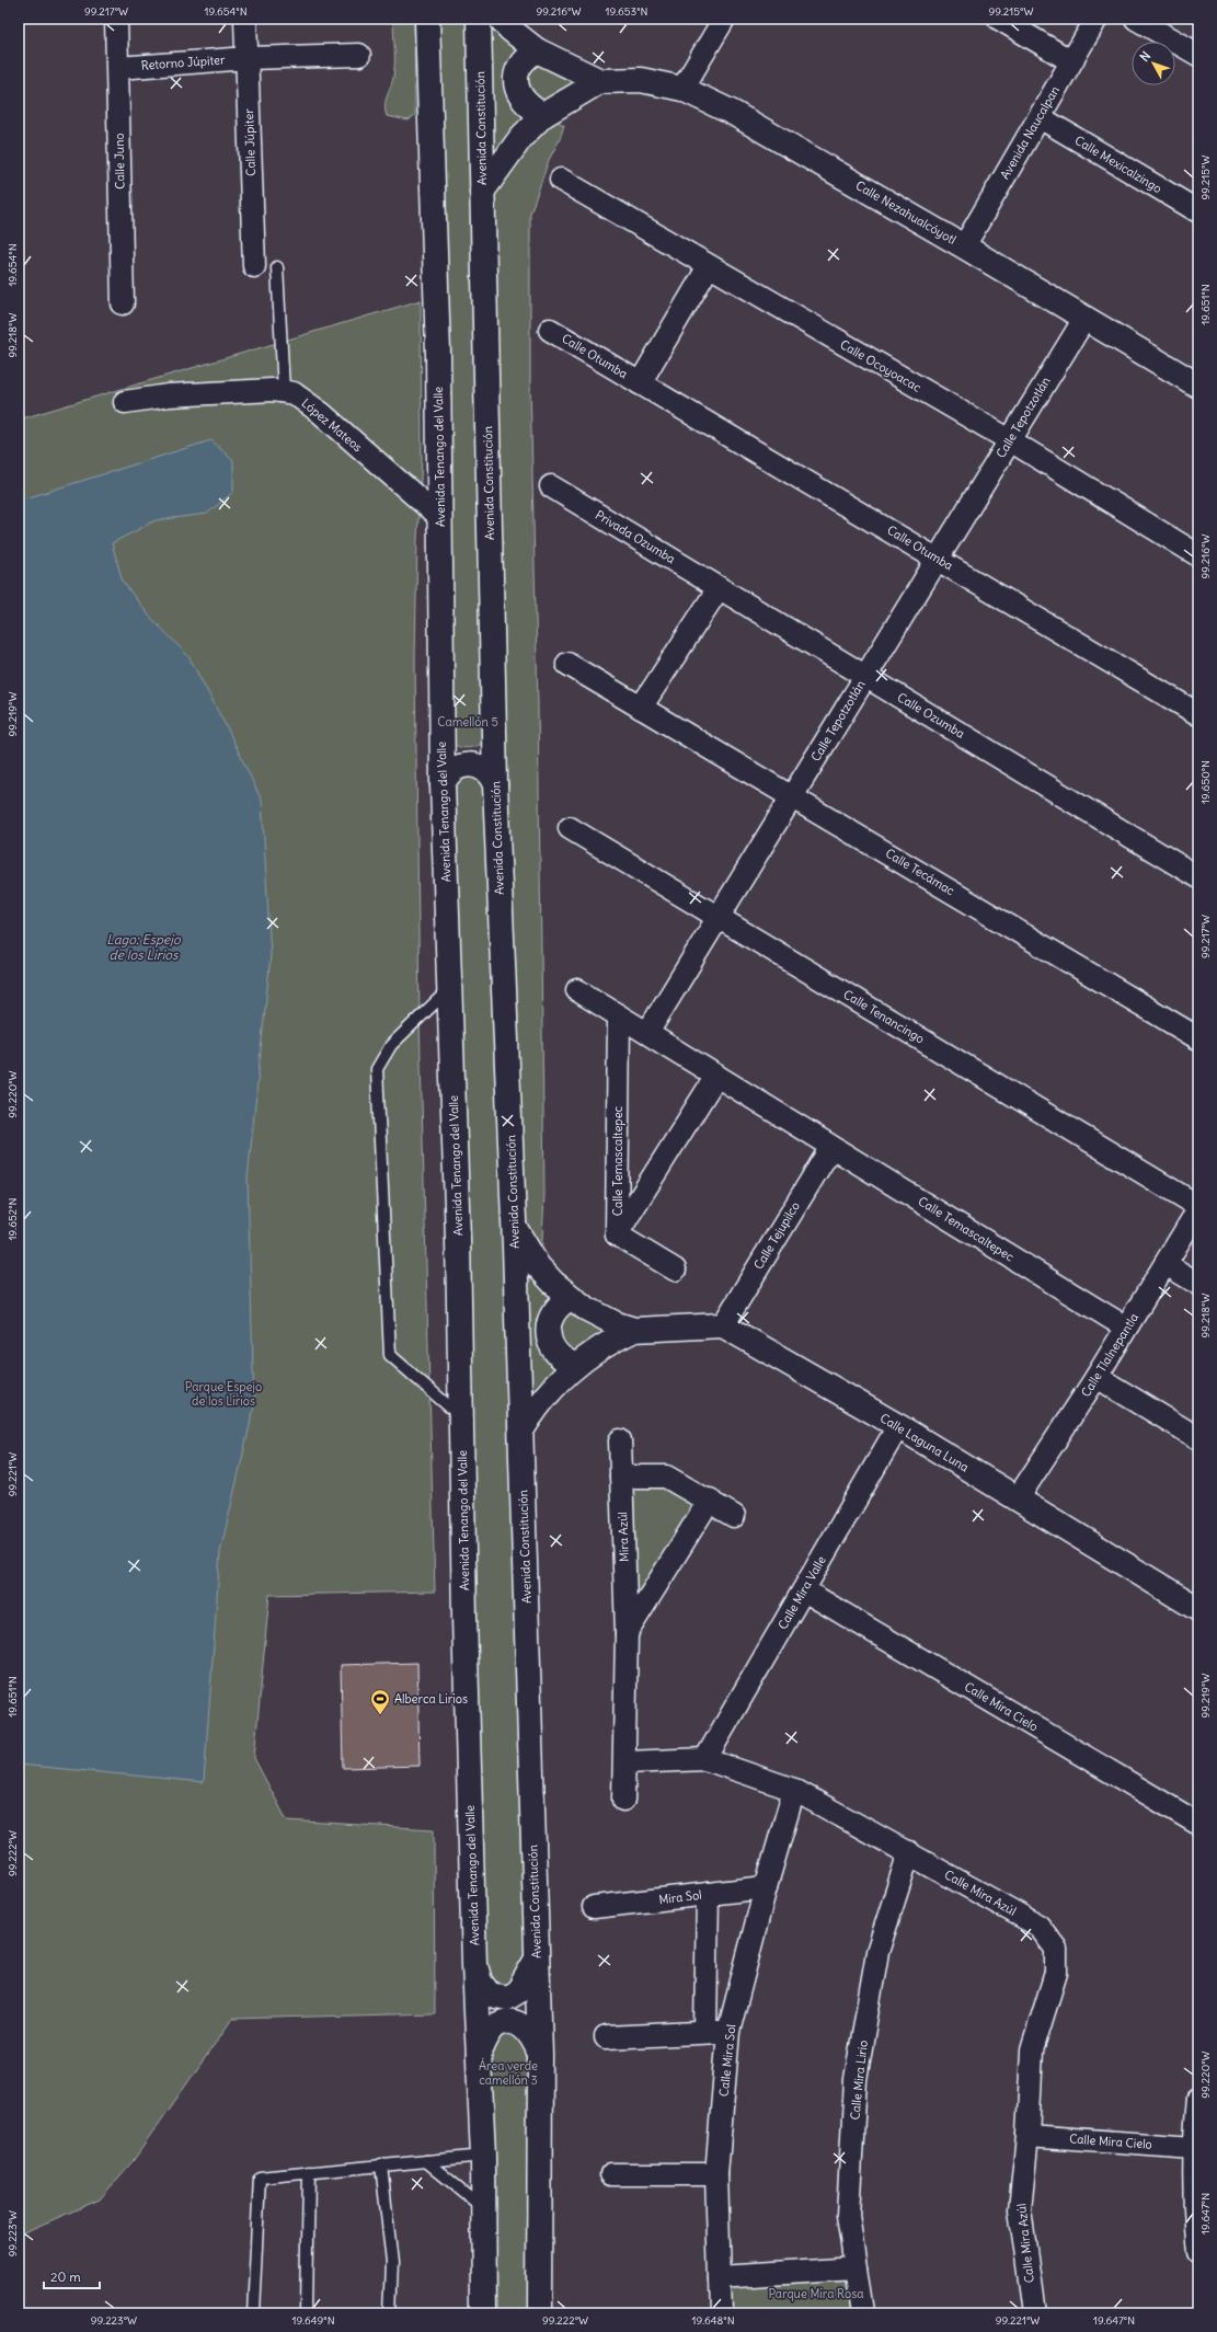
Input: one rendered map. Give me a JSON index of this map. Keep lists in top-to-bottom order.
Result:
{
  "streets": {
    "main road": [
      "Avenida Constitución",
      "Calle Nezahualcóyotl",
      "Avenida Tenango del Valle",
      "Calle Laguna Luna"
    ],
    "street": [
      "Retorno Júpiter",
      "Avenida Naucalpan",
      "Calle Júpiter",
      "Calle Juno",
      "Calle Mexicalzingo",
      "Calle Otumba",
      "Calle Ocoyoacac",
      "Calle Tepotzotlán",
      "López Mateos",
      "Privada Ozumba",
      "Calle Ozumba",
      "Calle Tecámac",
      "Calle Tenancingo",
      "Calle Temascaltepec",
      "Calle Tejupilco",
      "Calle Tlalnepantla",
      "Mira Azúl",
      "Calle Mira Valle",
      "Calle Mira Cielo",
      "Calle Mira Azúl",
      "Mira Sol",
      "Calle Mira Sol",
      "Calle Mira Lirio"
    ]
  },
  "crossings": [
    ["Retorno Júpiter", "Calle Júpiter"],
    ["Retorno Júpiter", "Calle Juno"],
    ["Avenida Constitución", "Calle Nezahualcóyotl"],
    ["Avenida Naucalpan", "Calle Mexicalzingo"],
    ["Avenida Naucalpan", "Calle Nezahualcóyotl"],
    ["Calle Nezahualcóyotl", "Calle Tepotzotlán"],
    ["Calle Otumba", "Calle Ocoyoacac"],
    ["Calle Otumba", "Calle Tepotzotlán"],
    ["Calle Ocoyoacac", "Calle Tepotzotlán"],
    ["Calle Tepotzotlán", "Calle Ozumba"],
    ["Calle Tepotzotlán", "Calle Tecámac"],
    ["Calle Tepotzotlán", "Calle Tenancingo"],
    ["Calle Tepotzotlán", "Calle Temascaltepec"],
    ["López Mateos", "Avenida Tenango del Valle"],
    ["Privada Ozumba", "Calle Ozumba"],
    ["Calle Temascaltepec", "Calle Tejupilco"],
    ["Calle Temascaltepec", "Calle Tlalnepantla"],
    ["Calle Tejupilco", "Calle Laguna Luna"],
    ["Calle Tlalnepantla", "Calle Laguna Luna"],
    ["Calle Laguna Luna", "Calle Mira Valle"],
    ["Mira Azúl", "Calle Mira Azúl"],
    ["Calle Mira Valle", "Calle Mira Cielo"],
    ["Calle Mira Valle", "Calle Mira Azúl"],
    ["Calle Mira Cielo", "Calle Mira Azúl"],
    ["Calle Mira Azúl", "Calle Mira Sol"],
    ["Calle Mira Azúl", "Calle Mira Lirio"],
    ["Mira Sol", "Calle Mira Sol"]
  ],
  "water": ["Lago: Espejo de los Lirios"],
  "parks": [
    "Camellón 5",
    "Parque Espejo de los Lirios",
    "Área verde camellón 3",
    "Parque Mira Rosa"
  ],
  "places": {
    "sports": ["Alberca Lirios"]
  },
  "scale_bar": "20 m",
  "north": "top left",
  "coordinates": [
    "99.217°W",
    "19.654°N",
    "99.216°W",
    "19.653°N",
    "99.215°W",
    "19.651°N",
    "99.218°W",
    "99.219°W",
    "19.650°N",
    "99.220°W",
    "19.652°N",
    "99.221°W",
    "99.222°W",
    "19.647°N",
    "99.223°W",
    "19.649°N",
    "19.648°N"
  ]
}
